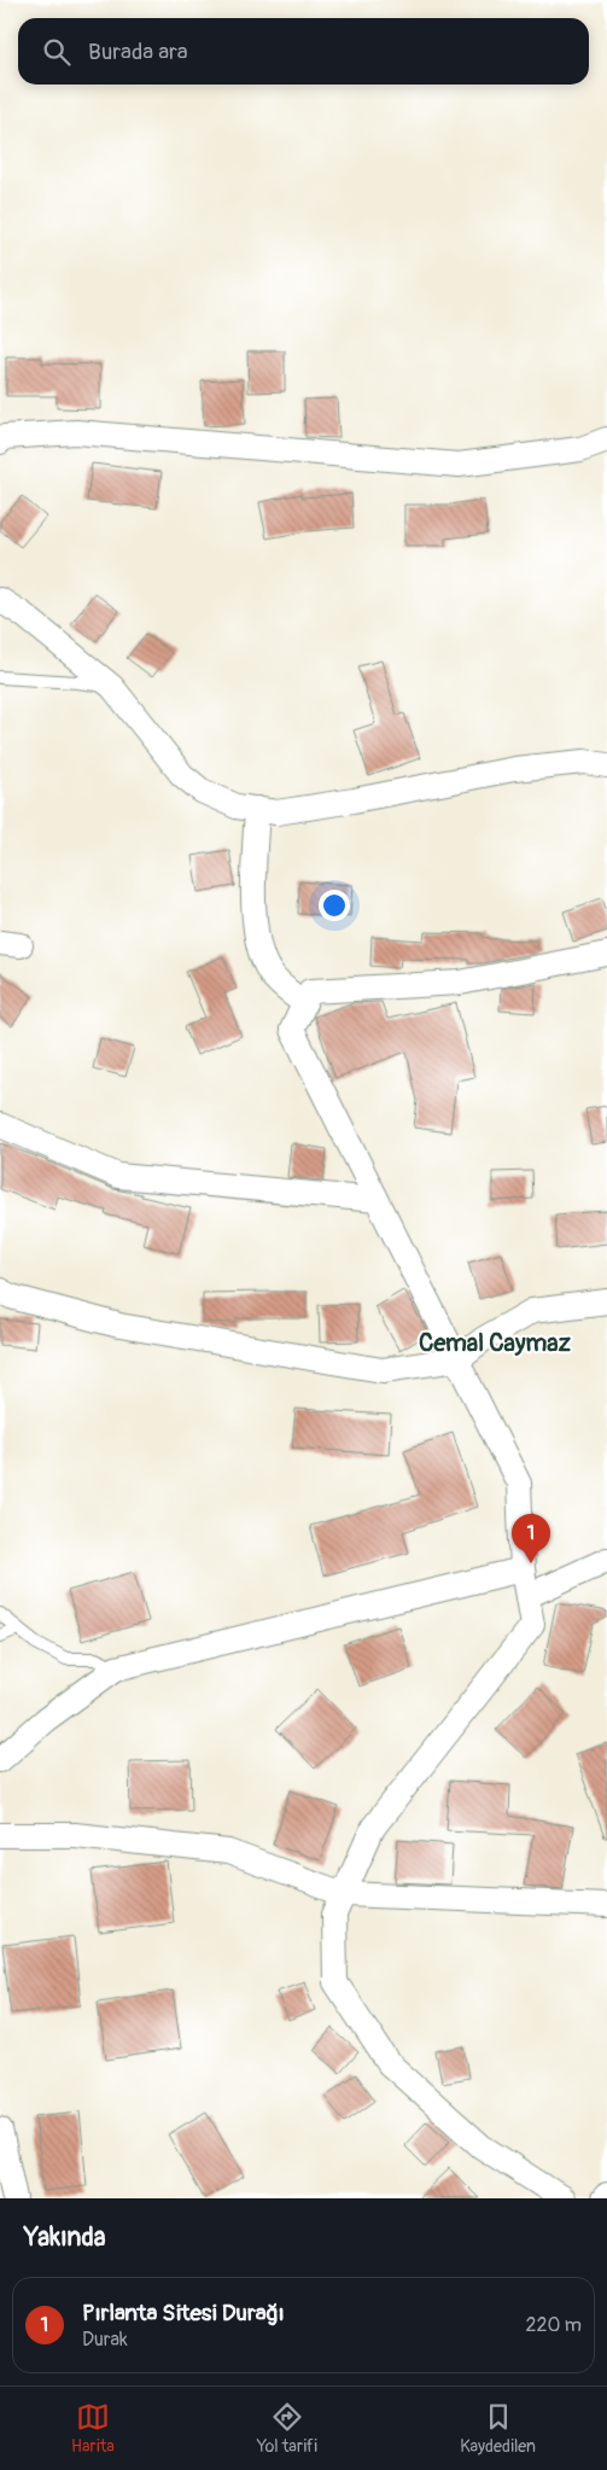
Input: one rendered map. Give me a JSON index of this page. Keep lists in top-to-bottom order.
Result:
{
  "districts": ["Cemal Caymaz"],
  "page": {
    "search": "Burada ara",
    "pins": "1",
    "heading": "Yakında",
    "list": [
      {
        "mark": "1",
        "name": "Pırlanta Sitesi Durağı",
        "note": "Durak",
        "value": "220 m"
      }
    ],
    "nav": ["Harita", "Yol tarifi", "Kaydedilen"]
  }
}
